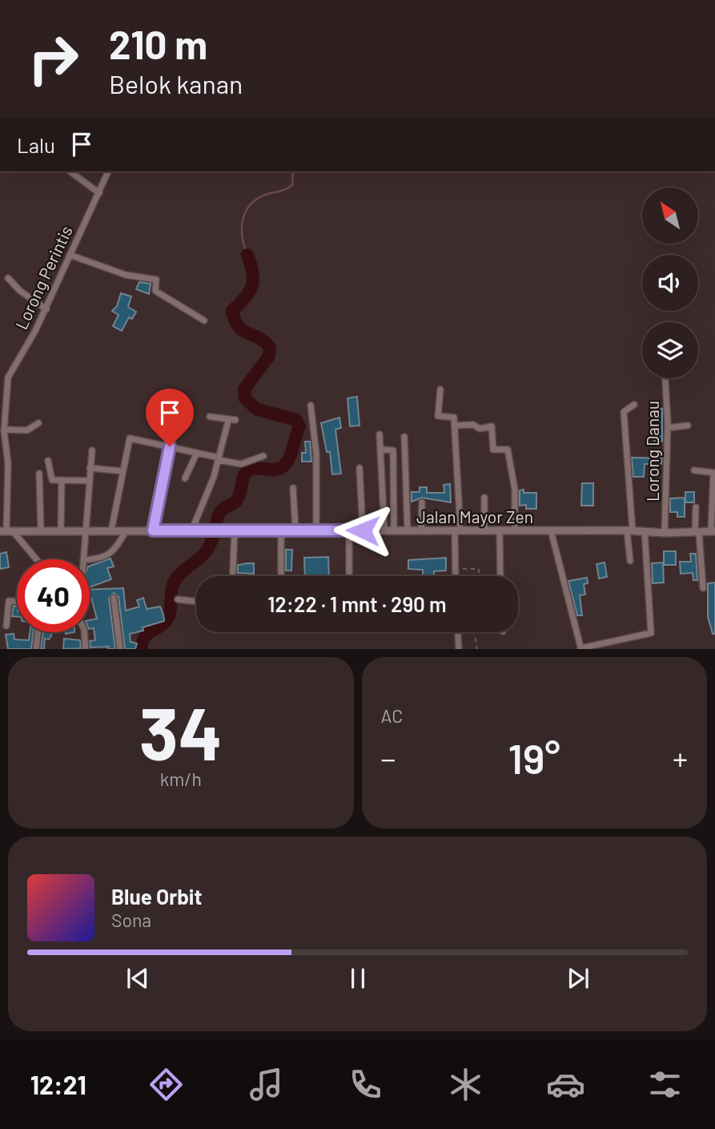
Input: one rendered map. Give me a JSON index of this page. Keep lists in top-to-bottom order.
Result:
{
  "streets": {
    "street": ["Lorong Perintis", "Lorong Danau", "Jalan Mayor Zen"]
  },
  "crossings": [
    ["Lorong Perintis", "Jalan Mayor Zen"],
    ["Lorong Danau", "Jalan Mayor Zen"]
  ],
  "north": "top left",
  "page": {
    "turn": ["210 m", "Belok kanan"],
    "then": "Lalu",
    "limit": "40",
    "trip": "12:22 · 1 mnt · 290 m",
    "tile": [
      ["34", "km/h"],
      "AC"
    ],
    "heat": ["−", "19°", "+"],
    "song": ["Blue Orbit", "Sona"],
    "tabs": "12:21"
  }
}
